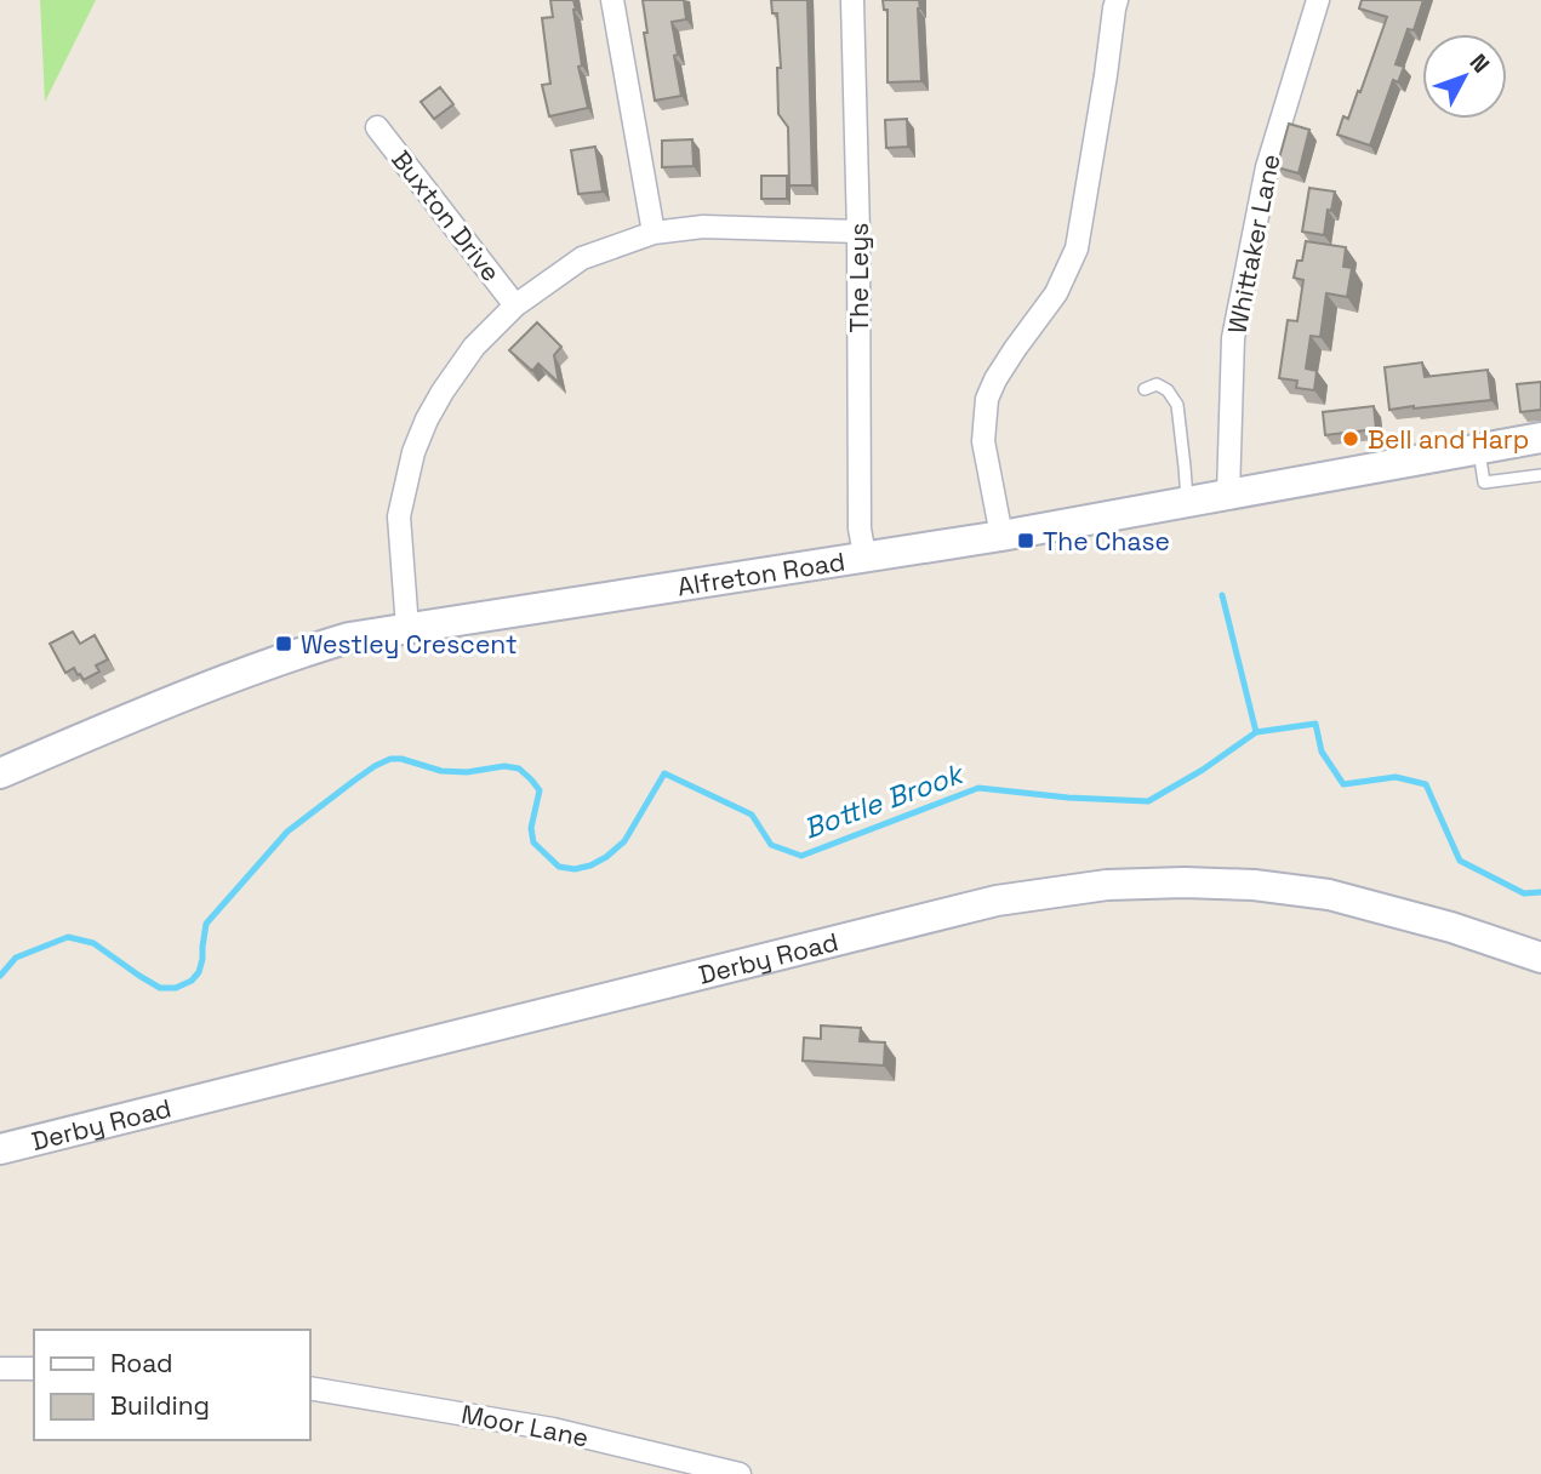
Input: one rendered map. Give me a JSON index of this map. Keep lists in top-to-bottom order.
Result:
{
  "streets": {
    "street": [
      "Buxton Drive",
      "Whittaker Lane",
      "The Leys",
      "Alfreton Road",
      "Derby Road",
      "Moor Lane"
    ]
  },
  "crossings": [
    ["Whittaker Lane", "Alfreton Road"],
    ["The Leys", "Alfreton Road"]
  ],
  "water": ["Bottle Brook"],
  "places": {
    "other": ["Bell and Harp"],
    "transit": ["The Chase", "Westley Crescent"]
  },
  "legend": ["Road", "Building"],
  "north": "top right"
}
